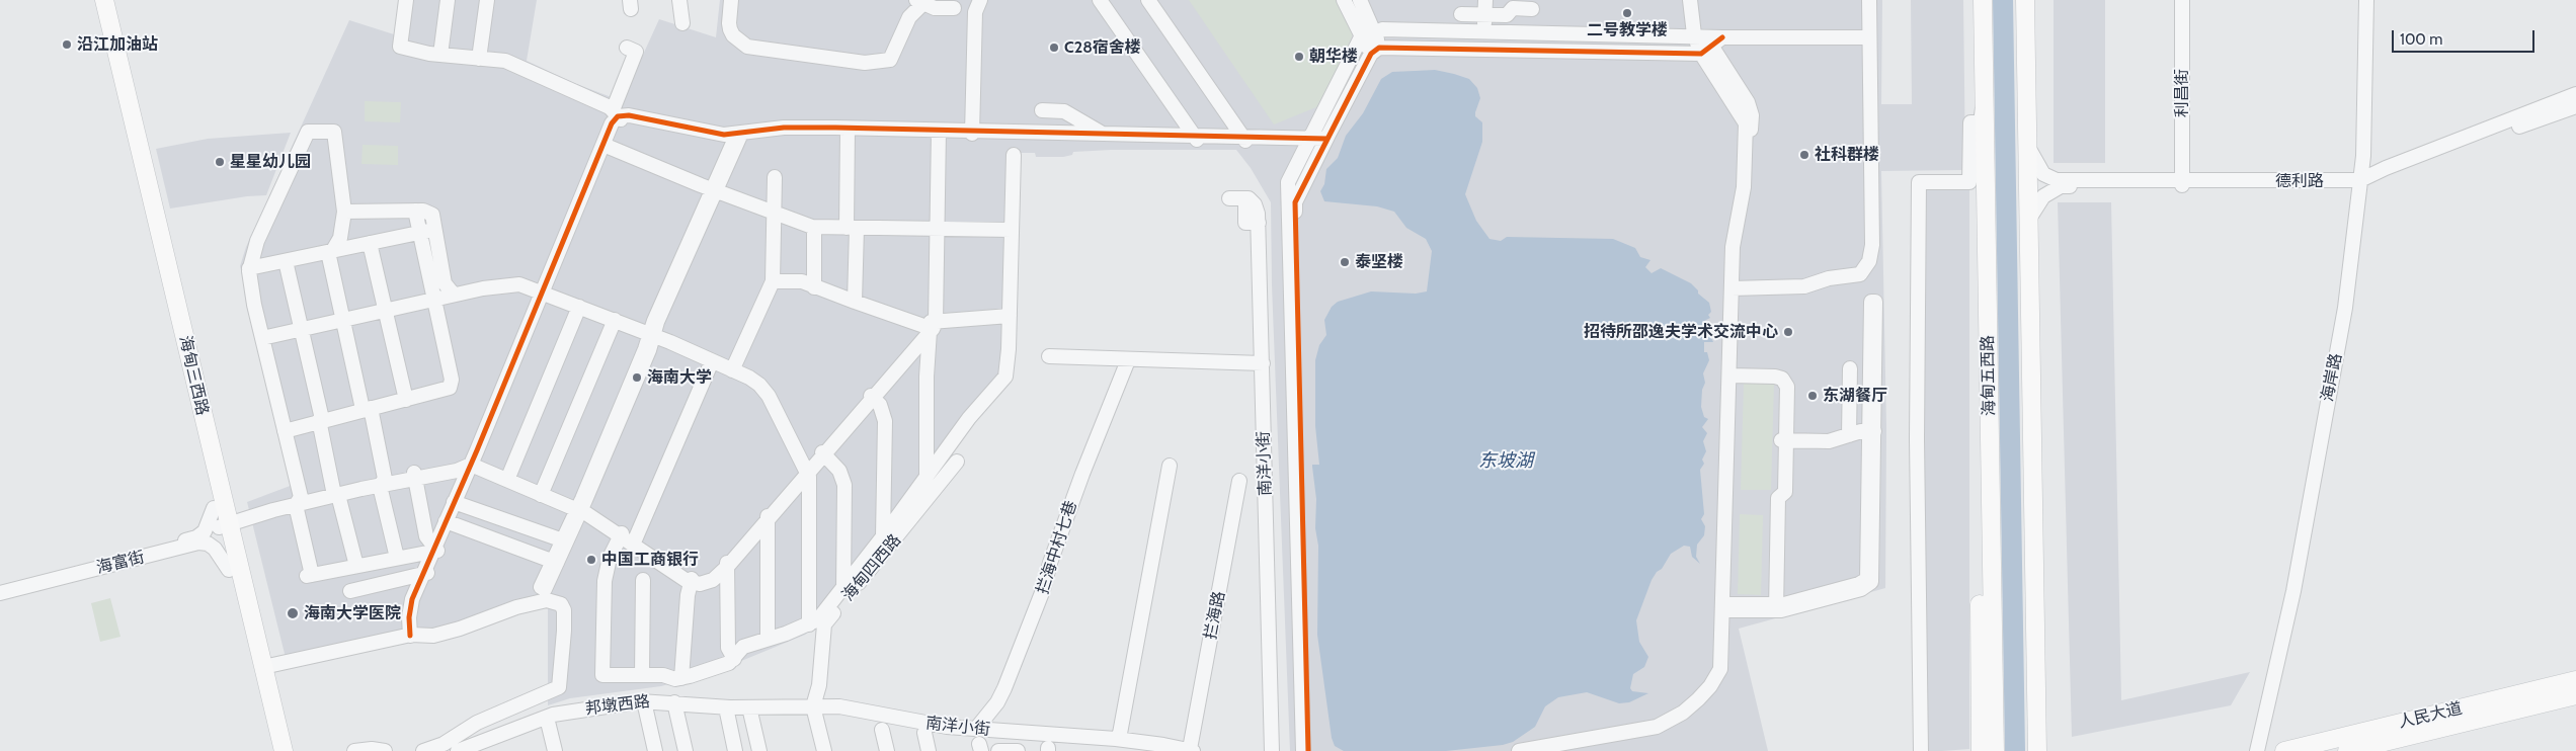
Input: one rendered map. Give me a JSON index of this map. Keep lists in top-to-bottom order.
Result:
{
  "streets": {
    "main road": ["海甸三西路", "海甸五西路", "人民大道"],
    "street": [
      "利昌街",
      "德利路",
      "海岸路",
      "南洋小街",
      "拦海中村七巷",
      "海富街",
      "海甸四西路",
      "拦海路",
      "邦墩西路"
    ]
  },
  "crossings": [
    ["利昌街", "德利路"],
    ["德利路", "海岸路"],
    ["海甸三西路", "海富街"],
    ["南洋小街", "拦海中村七巷"],
    ["南洋小街", "海甸四西路"],
    ["南洋小街", "拦海路"],
    ["南洋小街", "邦墩西路"],
    ["海甸四西路", "邦墩西路"]
  ],
  "water": ["东坡湖"],
  "places": [
    "二号教学楼",
    "沿江加油站",
    "C28宿舍楼",
    "朝华楼",
    "社科群楼",
    "星星幼儿园",
    "泰坚楼",
    "招待所邵逸夫学术交流中心",
    "海南大学",
    "东湖餐厅",
    "中国工商银行",
    "海南大学医院"
  ],
  "scale_bar": "100 m"
}
